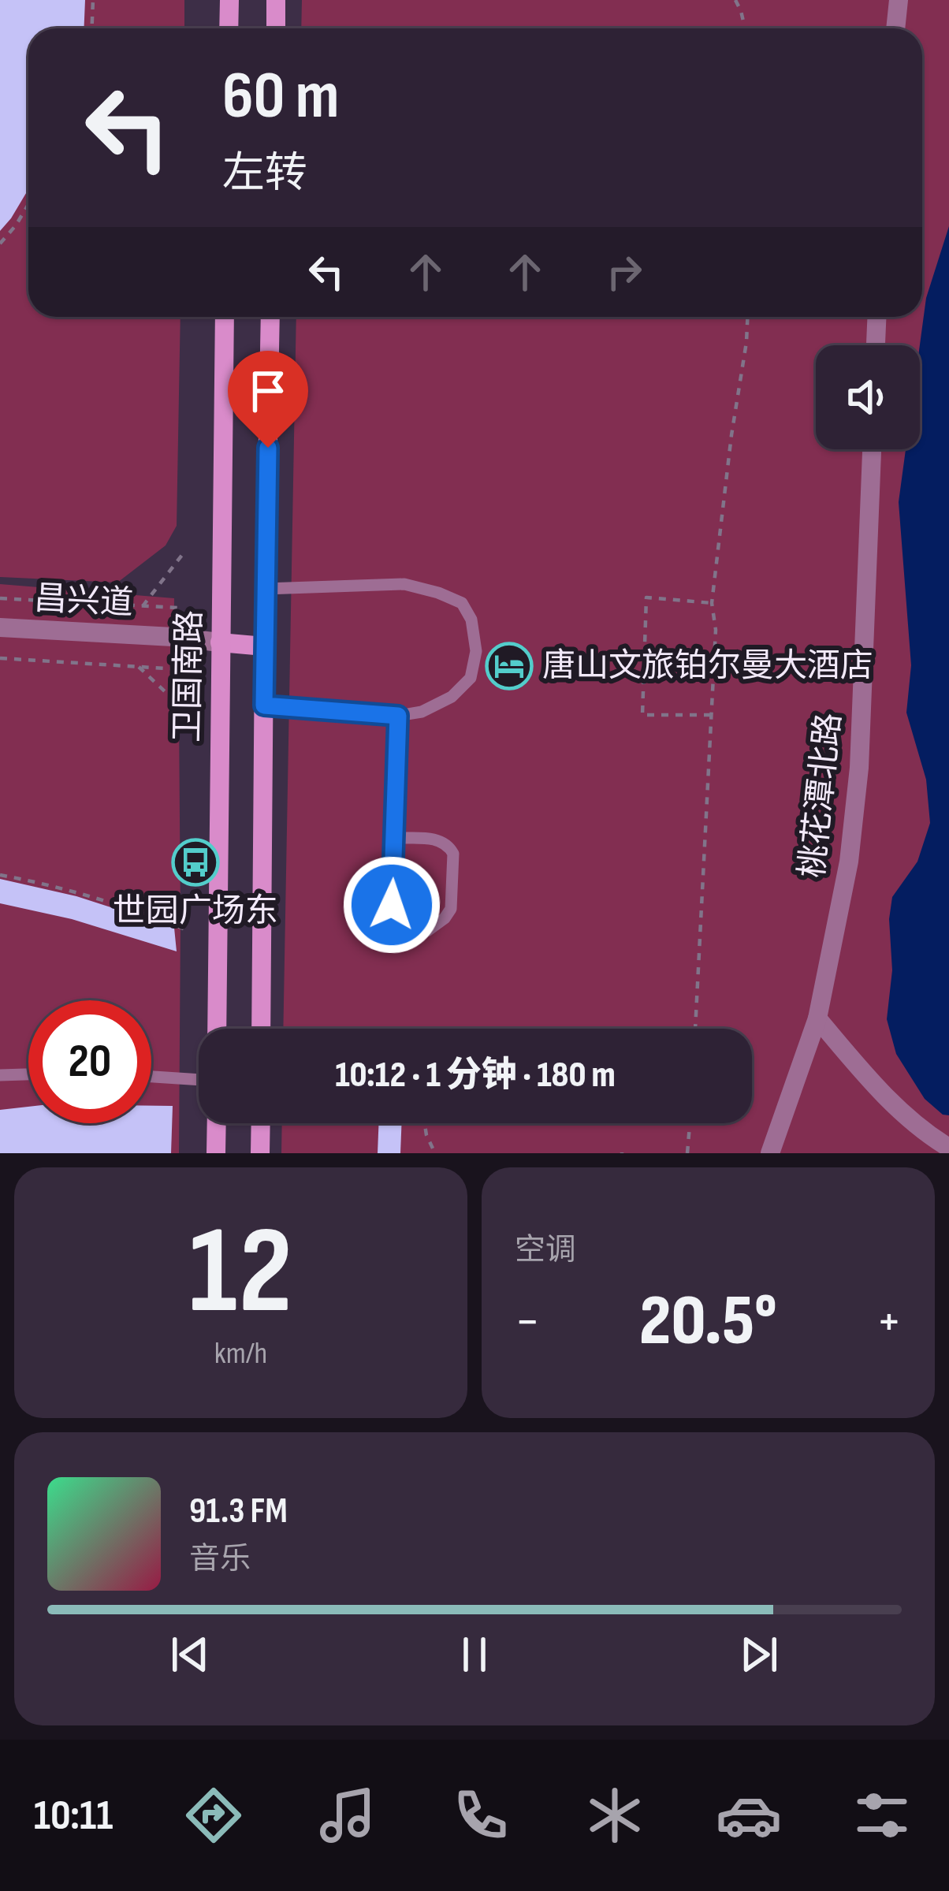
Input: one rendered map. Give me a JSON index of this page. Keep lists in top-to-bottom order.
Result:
{
  "streets": {
    "main road": ["卫国南路"],
    "street": ["昌兴道", "桃花潭北路"]
  },
  "crossings": [
    ["昌兴道", "卫国南路"]
  ],
  "places": {
    "hotel": ["唐山文旅铂尔曼大酒店"],
    "bus stop": ["世园广场东"]
  },
  "page": {
    "turn": ["60 m", "左转"],
    "limit": "20",
    "trip": "10:12 · 1 分钟 · 180 m",
    "tile": [
      ["12", "km/h"],
      "空调"
    ],
    "heat": ["−", "20.5°", "+"],
    "song": ["91.3 FM", "音乐"],
    "tabs": "10:11"
  }
}
